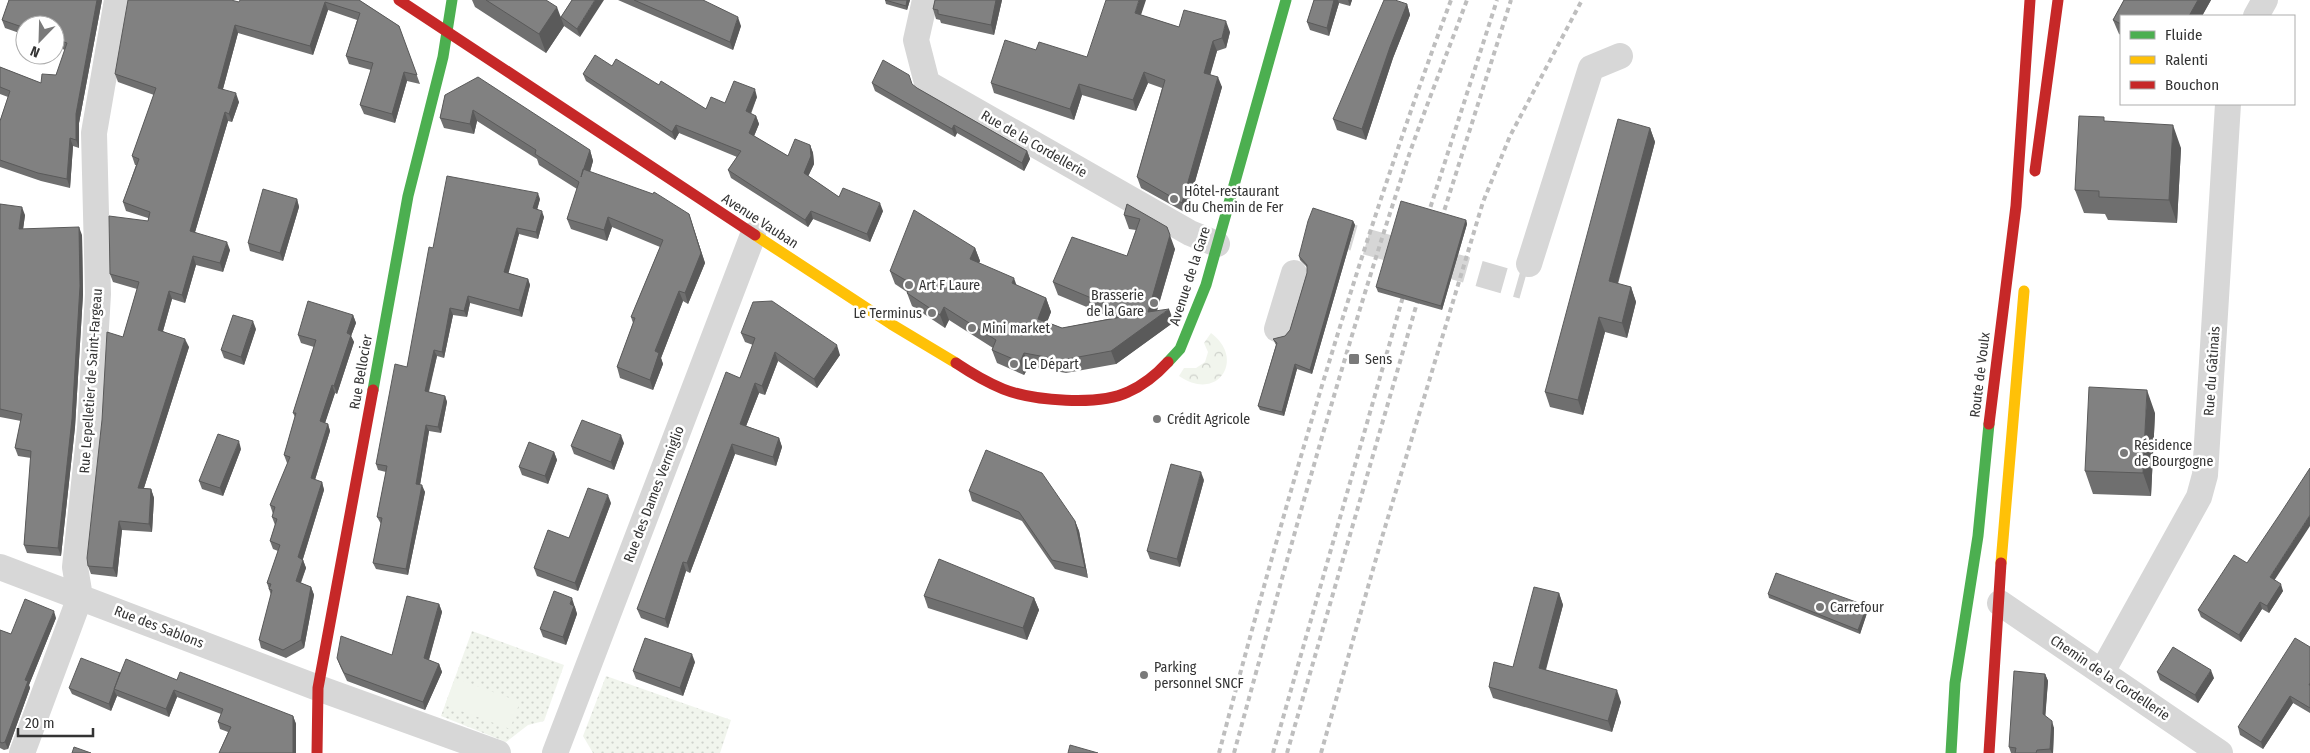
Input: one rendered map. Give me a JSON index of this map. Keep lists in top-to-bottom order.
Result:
{
  "streets": {
    "main road": [
      "Avenue Vauban",
      "Avenue de la Gare",
      "Rue Bellocier",
      "Route de Voulx"
    ],
    "street": [
      "Rue de la Cordellerie",
      "Rue du Gâtinais",
      "Rue Lepelletier de Saint-Fargeau",
      "Rue des Dames Vermiglio",
      "Rue des Sablons",
      "Chemin de la Cordellerie"
    ]
  },
  "crossings": [
    ["Rue de la Cordellerie", "Avenue de la Gare"],
    ["Avenue Vauban", "Avenue de la Gare"],
    ["Avenue Vauban", "Rue Bellocier"],
    ["Avenue Vauban", "Rue des Dames Vermiglio"],
    ["Rue du Gâtinais", "Chemin de la Cordellerie"],
    ["Rue Bellocier", "Rue des Sablons"],
    ["Rue Lepelletier de Saint-Fargeau", "Rue des Sablons"]
  ],
  "places": {
    "other": [
      "Hôtel-restaurant du Chemin de Fer",
      "Art F Laure",
      "Brasserie de la Gare",
      "Le Terminus",
      "Mini market",
      "Le Départ",
      "Crédit Agricole",
      "Résidence de Bourgogne",
      "Carrefour",
      "Parking personnel SNCF"
    ],
    "transit": ["Sens"]
  },
  "legend": ["Fluide", "Ralenti", "Bouchon"],
  "scale_bar": "20 m",
  "north": "bottom left"
}
